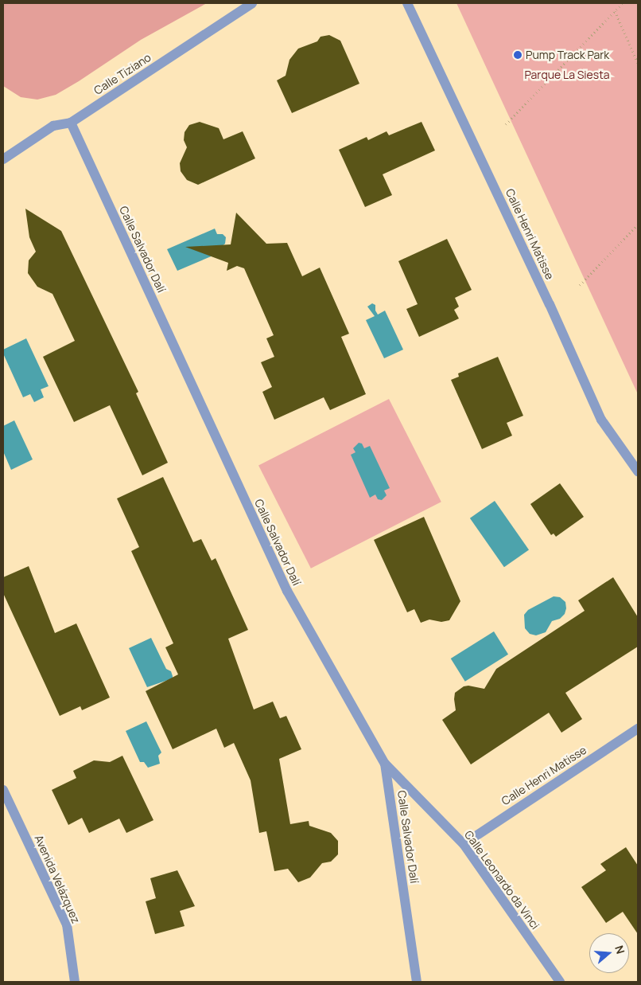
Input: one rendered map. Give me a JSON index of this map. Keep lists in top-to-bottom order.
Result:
{
  "streets": {
    "street": [
      "Calle Tiziano",
      "Calle Henri Matisse",
      "Calle Salvador Dalí",
      "Avenida Velázquez",
      "Calle Leonardo da Vinci"
    ]
  },
  "crossings": [
    ["Calle Tiziano", "Calle Salvador Dalí"],
    ["Calle Henri Matisse", "Calle Leonardo da Vinci"],
    ["Calle Salvador Dalí", "Calle Leonardo da Vinci"]
  ],
  "parks": ["Parque La Siesta"],
  "places": ["Pump Track Park"],
  "north": "right"
}
